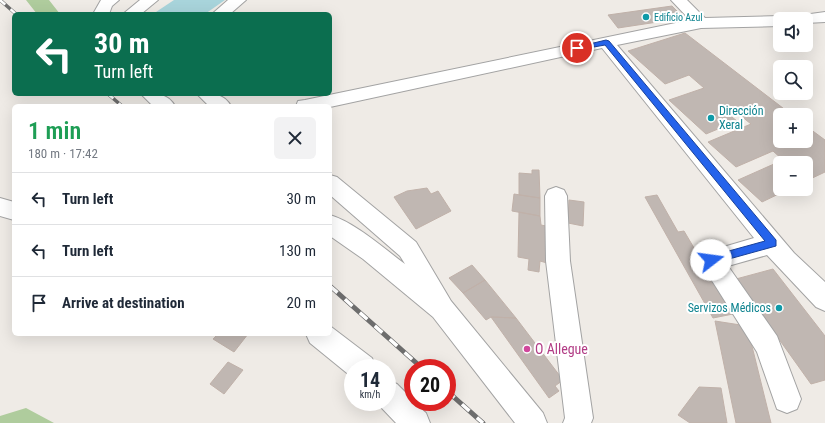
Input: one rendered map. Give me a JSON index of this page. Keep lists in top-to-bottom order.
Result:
{
  "places": [
    "Edificio Azul",
    "Dirección Xeral",
    "Servizos Médicos",
    "O Allegue"
  ],
  "page": {
    "map_buttons": ["+", "−"],
    "turn": ["30 m", "Turn left"],
    "heading": ["1 min", "180 m · 17:42"],
    "list": [
      {
        "name": "Turn left",
        "value": "30 m"
      },
      {
        "name": "Turn left",
        "value": "130 m"
      },
      {
        "name": "Arrive at destination",
        "value": "20 m"
      }
    ],
    "speed": "14 km/h",
    "limit": "20"
  }
}
